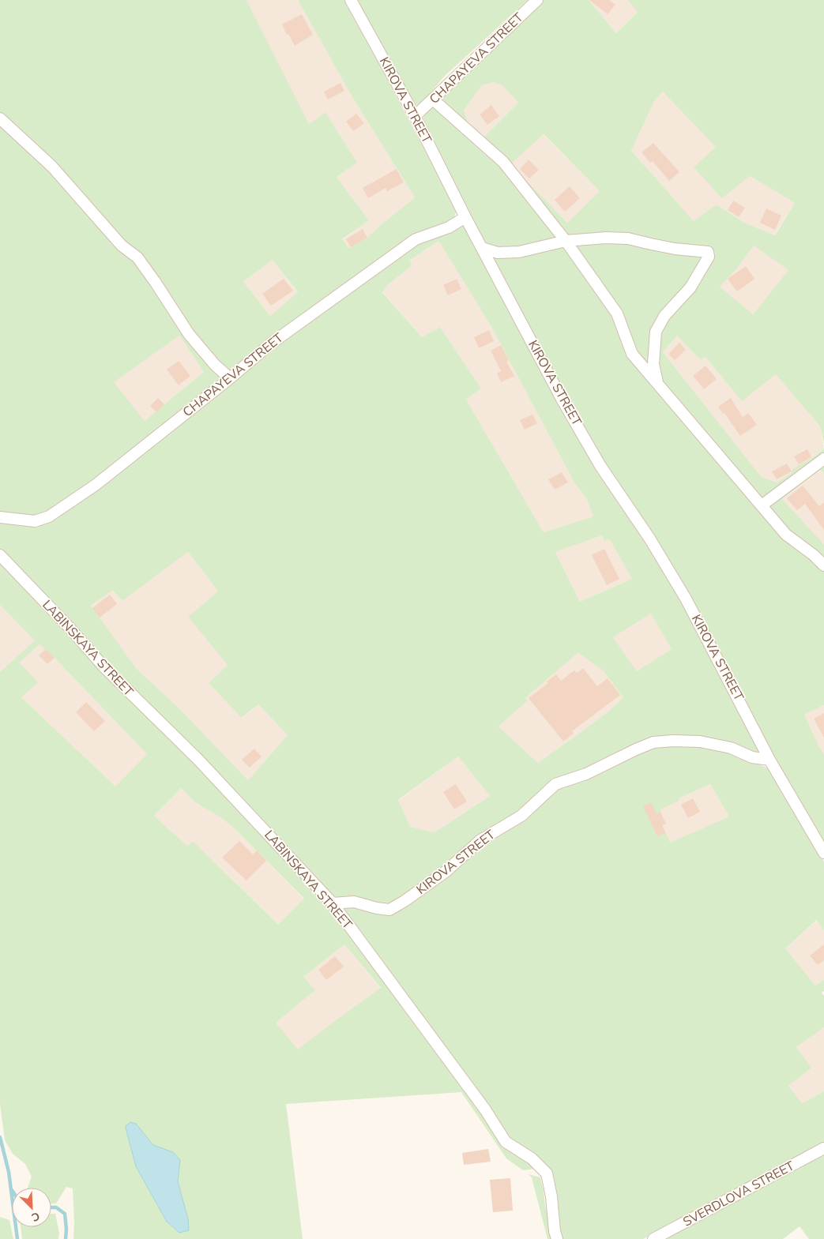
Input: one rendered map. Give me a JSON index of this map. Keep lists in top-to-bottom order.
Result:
{
  "streets": {
    "street": [
      "CHAPAYEVA STREET",
      "KIROVA STREET",
      "LABINSKAYA STREET",
      "SVERDLOVA STREET"
    ]
  },
  "crossings": [
    ["CHAPAYEVA STREET", "KIROVA STREET"],
    ["KIROVA STREET", "LABINSKAYA STREET"]
  ],
  "north": "bottom right"
}
